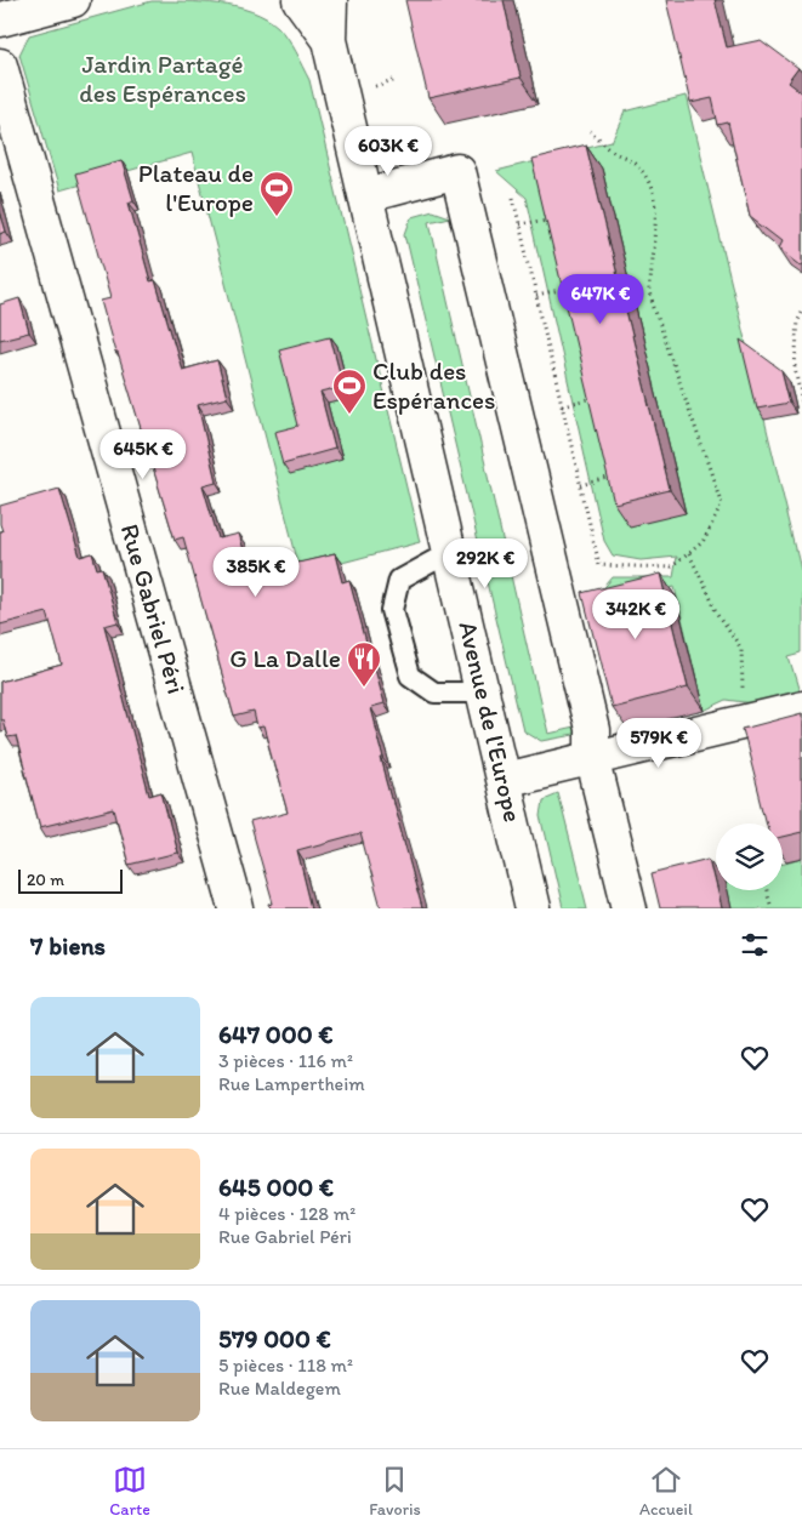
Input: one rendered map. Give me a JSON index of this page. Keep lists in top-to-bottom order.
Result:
{
  "streets": {
    "street": ["Rue Gabriel Péri", "Avenue de l'Europe"]
  },
  "parks": ["Jardin Partagé des Espérances"],
  "places": {
    "sports": ["Plateau de l'Europe", "Club des Espérances"],
    "restaurant": ["G La Dalle"]
  },
  "scale_bar": "20 m",
  "page": {
    "price": [
      "603K €",
      "647K €",
      "645K €",
      "292K €",
      "385K €",
      "342K €",
      "579K €"
    ],
    "scale": "20 m",
    "heading": "7 biens",
    "list": [
      {
        "name": "647 000 €",
        "note": "3 pièces · 116 m² · Rue Lampertheim"
      },
      {
        "name": "645 000 €",
        "note": "4 pièces · 128 m² · Rue Gabriel Péri"
      },
      {
        "name": "579 000 €",
        "note": "5 pièces · 118 m² · Rue Maldegem"
      }
    ],
    "tabs": ["Carte", "Favoris", "Accueil"]
  }
}
